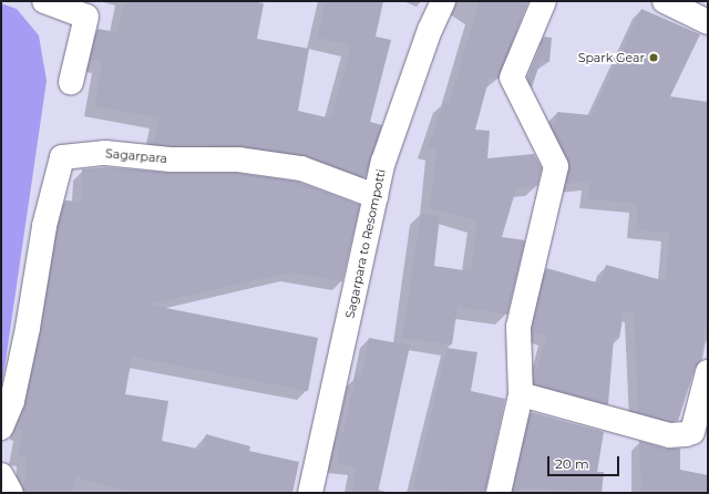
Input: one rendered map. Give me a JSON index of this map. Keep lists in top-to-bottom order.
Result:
{
  "streets": {
    "main road": ["Sagarpara", "Sagarpara to Resompotti"]
  },
  "crossings": [
    ["Sagarpara", "Sagarpara to Resompotti"]
  ],
  "places": ["Spark Gear"],
  "scale_bar": "20 m"
}
